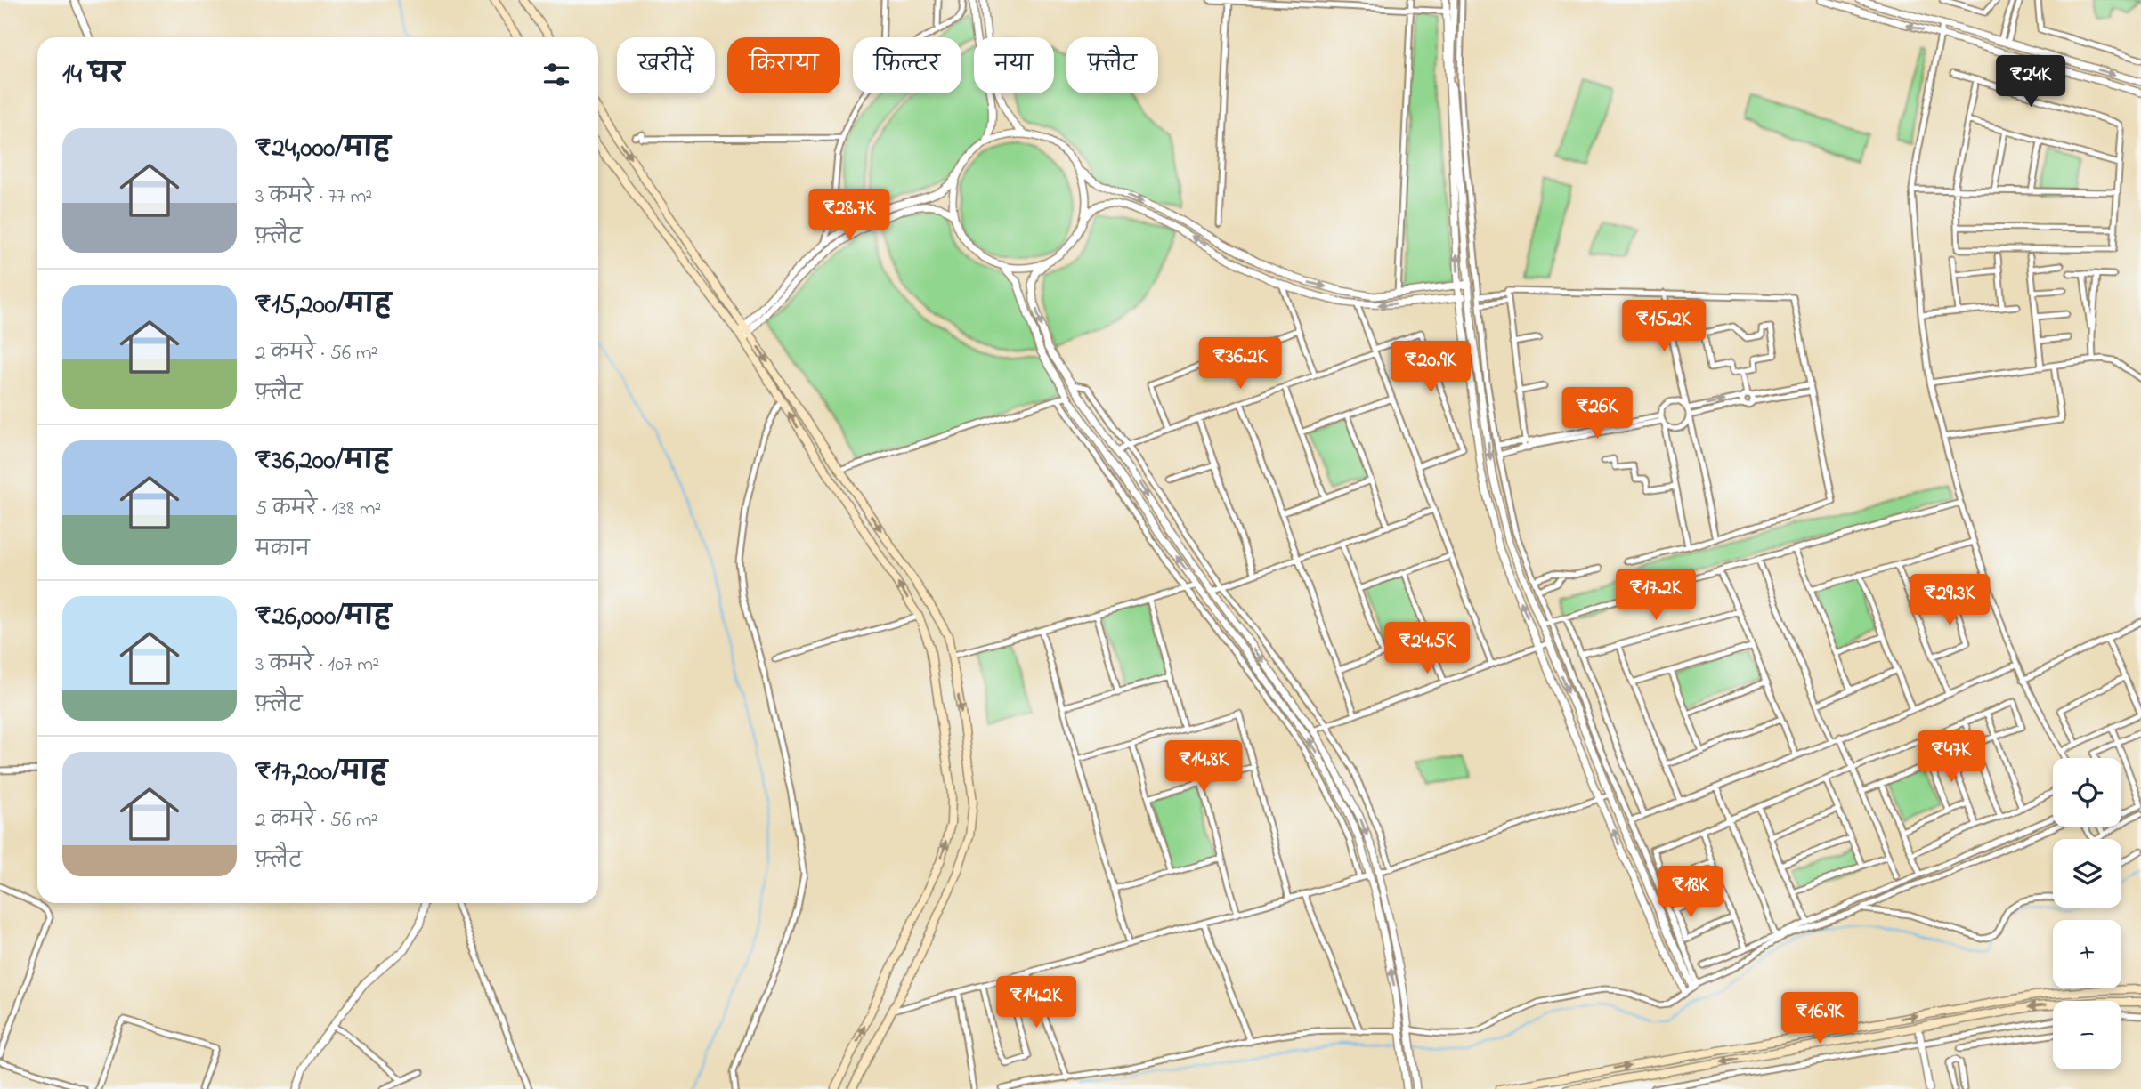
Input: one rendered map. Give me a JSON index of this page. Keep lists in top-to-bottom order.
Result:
{
  "page": {
    "chip": [
      "खरीदें",
      "किराया",
      "फ़िल्टर",
      "नया",
      "फ़्लैट"
    ],
    "heading": "14 घर",
    "price": [
      "₹24K",
      "₹28.7K",
      "₹15.2K",
      "₹36.2K",
      "₹20.9K",
      "₹26K",
      "₹17.2K",
      "₹29.3K",
      "₹24.5K",
      "₹47K",
      "₹14.8K",
      "₹18K",
      "₹14.2K",
      "₹16.9K"
    ],
    "list": [
      {
        "name": "₹24,000/माह",
        "note": "3 कमरे · 77 m² · फ़्लैट"
      },
      {
        "name": "₹15,200/माह",
        "note": "2 कमरे · 56 m² · फ़्लैट"
      },
      {
        "name": "₹36,200/माह",
        "note": "5 कमरे · 138 m² · मकान"
      },
      {
        "name": "₹26,000/माह",
        "note": "3 कमरे · 107 m² · फ़्लैट"
      },
      {
        "name": "₹17,200/माह",
        "note": "2 कमरे · 56 m² · फ़्लैट"
      }
    ],
    "map_buttons": ["+", "−"]
  }
}
